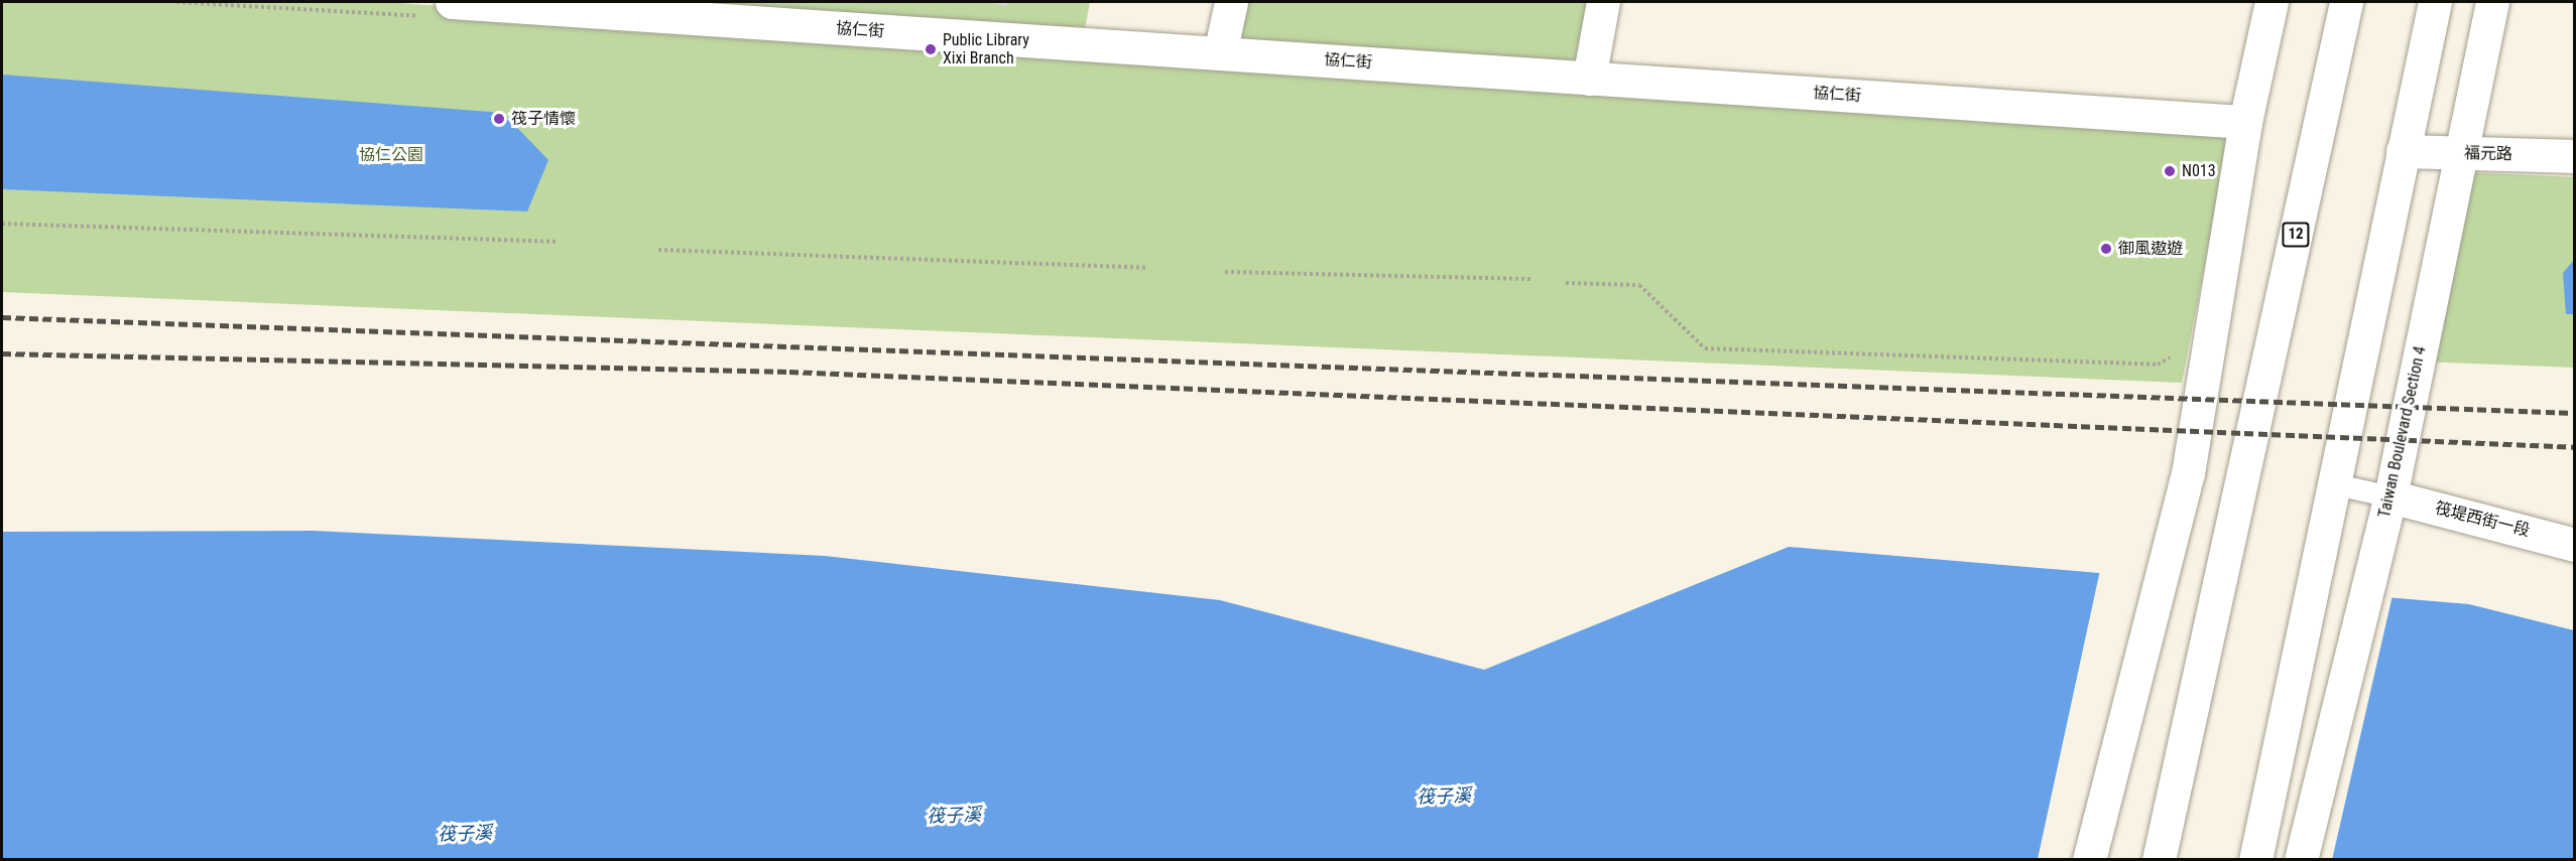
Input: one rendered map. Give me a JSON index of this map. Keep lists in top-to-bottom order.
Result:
{
  "streets": {
    "street": [
      "協仁街",
      "福元路",
      "12",
      "Taiwan Boulevard Section 4",
      "筏堤西街一段"
    ]
  },
  "crossings": [
    ["福元路", "Taiwan Boulevard Section 4"],
    ["Taiwan Boulevard Section 4", "筏堤西街一段"]
  ],
  "water": ["筏子溪"],
  "parks": ["協仁公園"],
  "places": [
    "Public Library Xixi Branch",
    "筏子情懷",
    "N013",
    "御風遨遊"
  ]
}
